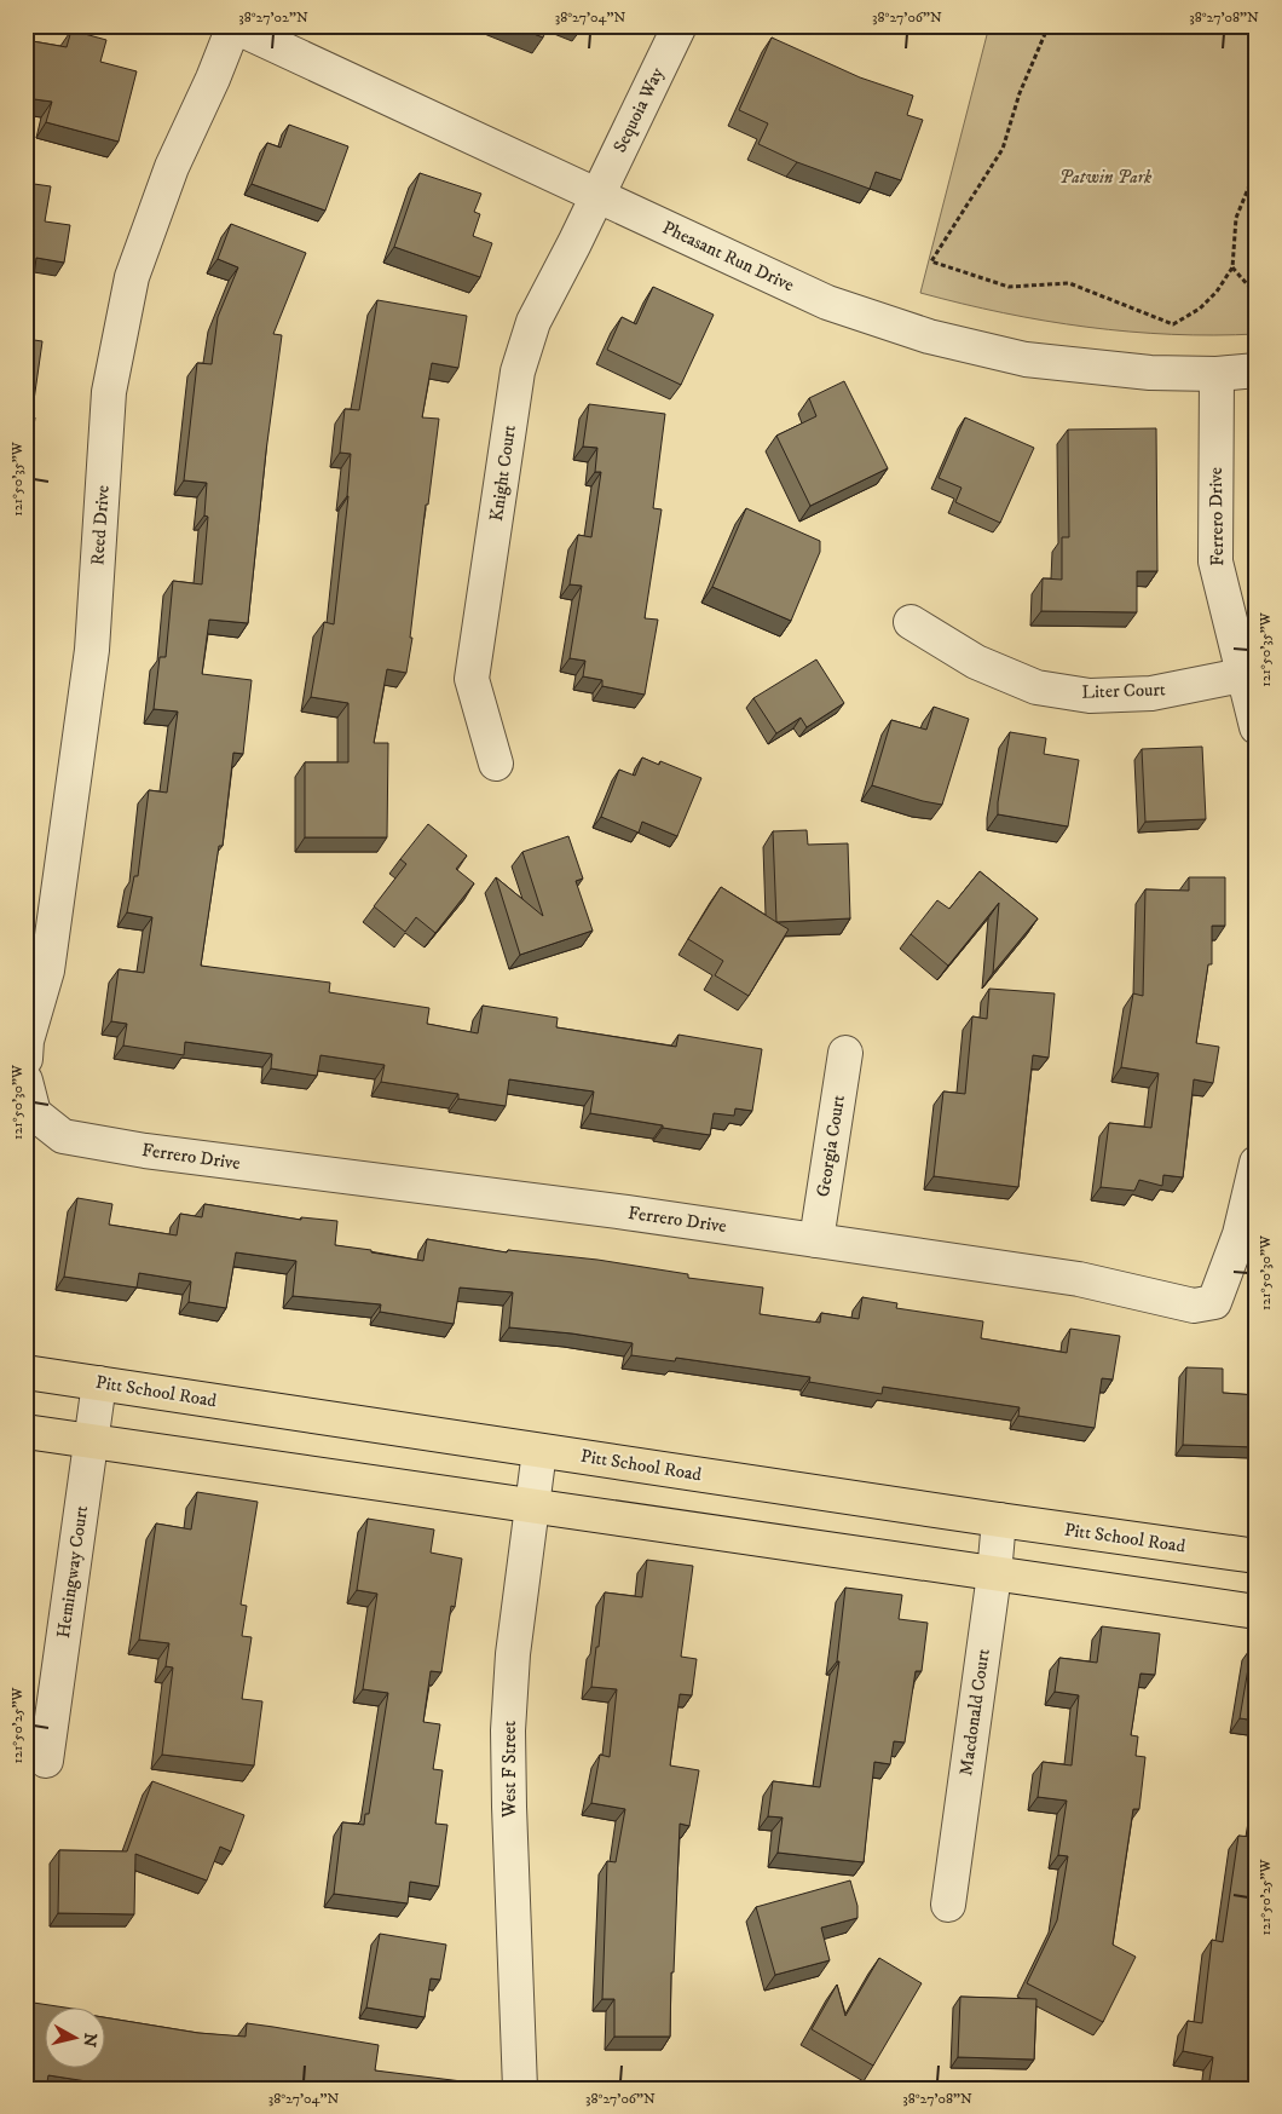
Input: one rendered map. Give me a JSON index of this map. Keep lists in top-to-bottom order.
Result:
{
  "streets": {
    "main road": ["Pitt School Road"],
    "street": [
      "Sequoia Way",
      "Pheasant Run Drive",
      "Knight Court",
      "Ferrero Drive",
      "Reed Drive",
      "Liter Court",
      "Georgia Court",
      "Hemingway Court",
      "Macdonald Court",
      "West F Street"
    ]
  },
  "crossings": [
    ["Sequoia Way", "Pheasant Run Drive"],
    ["Sequoia Way", "Knight Court"],
    ["Pheasant Run Drive", "Knight Court"],
    ["Pheasant Run Drive", "Ferrero Drive"],
    ["Pheasant Run Drive", "Reed Drive"],
    ["Ferrero Drive", "Liter Court"],
    ["Ferrero Drive", "Georgia Court"],
    ["Pitt School Road", "Hemingway Court"],
    ["Pitt School Road", "Macdonald Court"],
    ["Pitt School Road", "West F Street"]
  ],
  "parks": ["Patwin Park"],
  "north": "right",
  "coordinates": [
    "38°27'02\"N",
    "38°27'04\"N",
    "38°27'06\"N",
    "38°27'08\"N",
    "121°50'35\"W",
    "121°50'30\"W",
    "121°50'25\"W"
  ]
}
